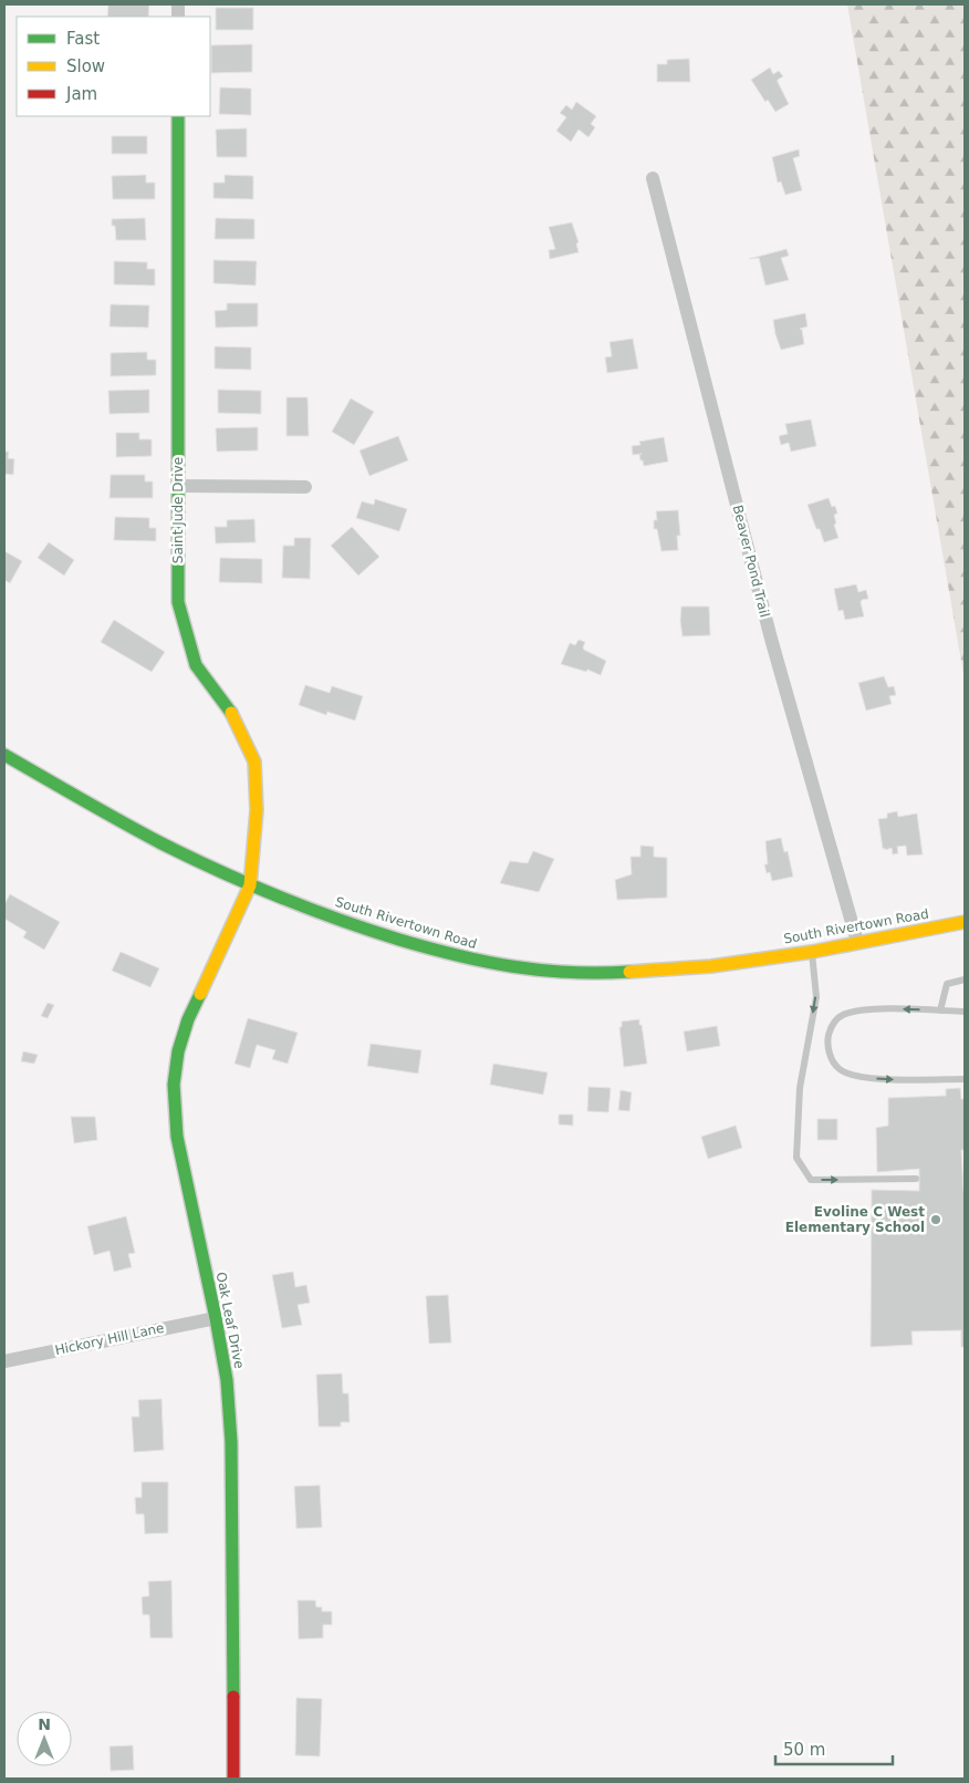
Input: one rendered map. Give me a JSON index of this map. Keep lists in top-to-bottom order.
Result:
{
  "streets": {
    "street": [
      "Saint Jude Drive",
      "Beaver Pond Trail",
      "South Rivertown Road",
      "Oak Leaf Drive",
      "Hickory Hill Lane"
    ]
  },
  "crossings": [
    ["Saint Jude Drive", "South Rivertown Road"],
    ["Saint Jude Drive", "Oak Leaf Drive"],
    ["Beaver Pond Trail", "South Rivertown Road"],
    ["South Rivertown Road", "Oak Leaf Drive"],
    ["Oak Leaf Drive", "Hickory Hill Lane"]
  ],
  "places": ["Evoline C West Elementary School"],
  "legend": ["Fast", "Slow", "Jam"],
  "scale_bar": "50 m",
  "north": "top"
}
